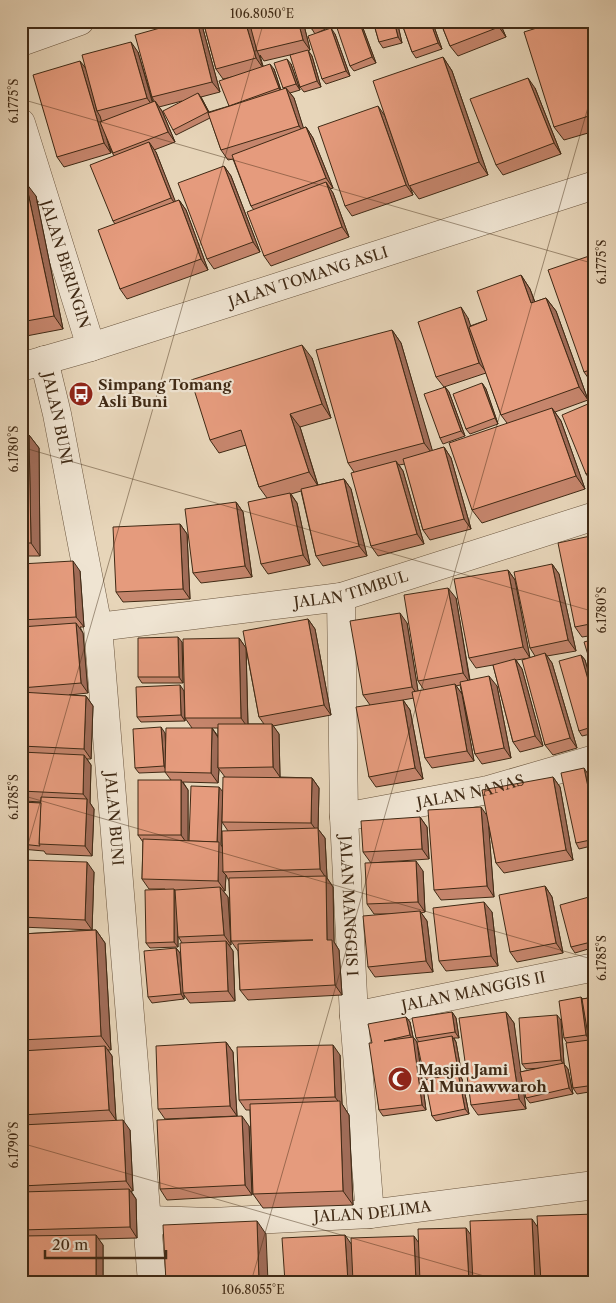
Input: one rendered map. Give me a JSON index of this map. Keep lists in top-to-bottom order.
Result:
{
  "streets": {
    "street": [
      "JALAN BERINGIN",
      "JALAN TOMANG ASLI",
      "JALAN BUNI",
      "JALAN TIMBUL",
      "JALAN NANAS",
      "JALAN MANGGIS I",
      "JALAN MANGGIS II",
      "JALAN DELIMA"
    ]
  },
  "crossings": [
    ["JALAN BERINGIN", "JALAN TOMANG ASLI"],
    ["JALAN TOMANG ASLI", "JALAN BUNI"],
    ["JALAN BUNI", "JALAN TIMBUL"],
    ["JALAN BUNI", "JALAN DELIMA"],
    ["JALAN TIMBUL", "JALAN MANGGIS I"],
    ["JALAN NANAS", "JALAN MANGGIS I"],
    ["JALAN MANGGIS I", "JALAN MANGGIS II"],
    ["JALAN MANGGIS I", "JALAN DELIMA"]
  ],
  "places": {
    "bus stop": ["Simpang Tomang Asli Buni"],
    "mosque": ["Masjid Jami Al Munawwaroh"]
  },
  "scale_bar": "20 m",
  "coordinates": [
    "106.8050°E",
    "6.1775°S",
    "6.1780°S",
    "6.1785°S",
    "6.1790°S",
    "106.8055°E"
  ]
}
